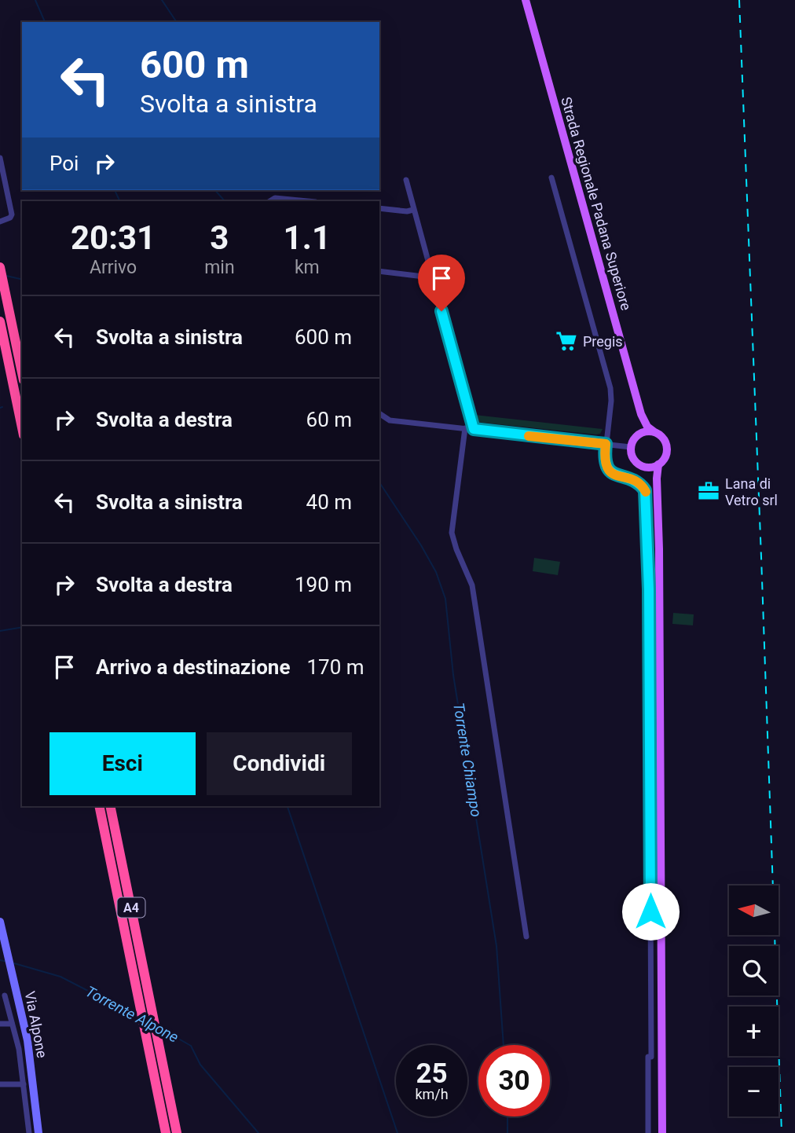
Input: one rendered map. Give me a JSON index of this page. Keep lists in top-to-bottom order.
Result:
{
  "streets": {
    "highway": ["A4"],
    "main road": ["Strada Regionale Padana Superiore", "Via Alpone"]
  },
  "water": ["Torrente Chiampo", "Torrente Alpone"],
  "places": {
    "supermarket": ["Pregis"],
    "office": ["Lana di Vetro srl"]
  },
  "north": "left",
  "page": {
    "turn": ["600 m", "Svolta a sinistra"],
    "then": "Poi",
    "eta": [
      "20:31",
      "Arrivo",
      "3",
      "min",
      "1.1",
      "km"
    ],
    "list": [
      {
        "name": "Svolta a sinistra",
        "value": "600 m"
      },
      {
        "name": "Svolta a destra",
        "value": "60 m"
      },
      {
        "name": "Svolta a sinistra",
        "value": "40 m"
      },
      {
        "name": "Svolta a destra",
        "value": "190 m"
      },
      {
        "name": "Arrivo a destinazione",
        "value": "170 m"
      }
    ],
    "buttons": ["Esci", "Condividi"],
    "map_buttons": ["+", "−"],
    "speed": "25 km/h",
    "limit": "30"
  }
}
